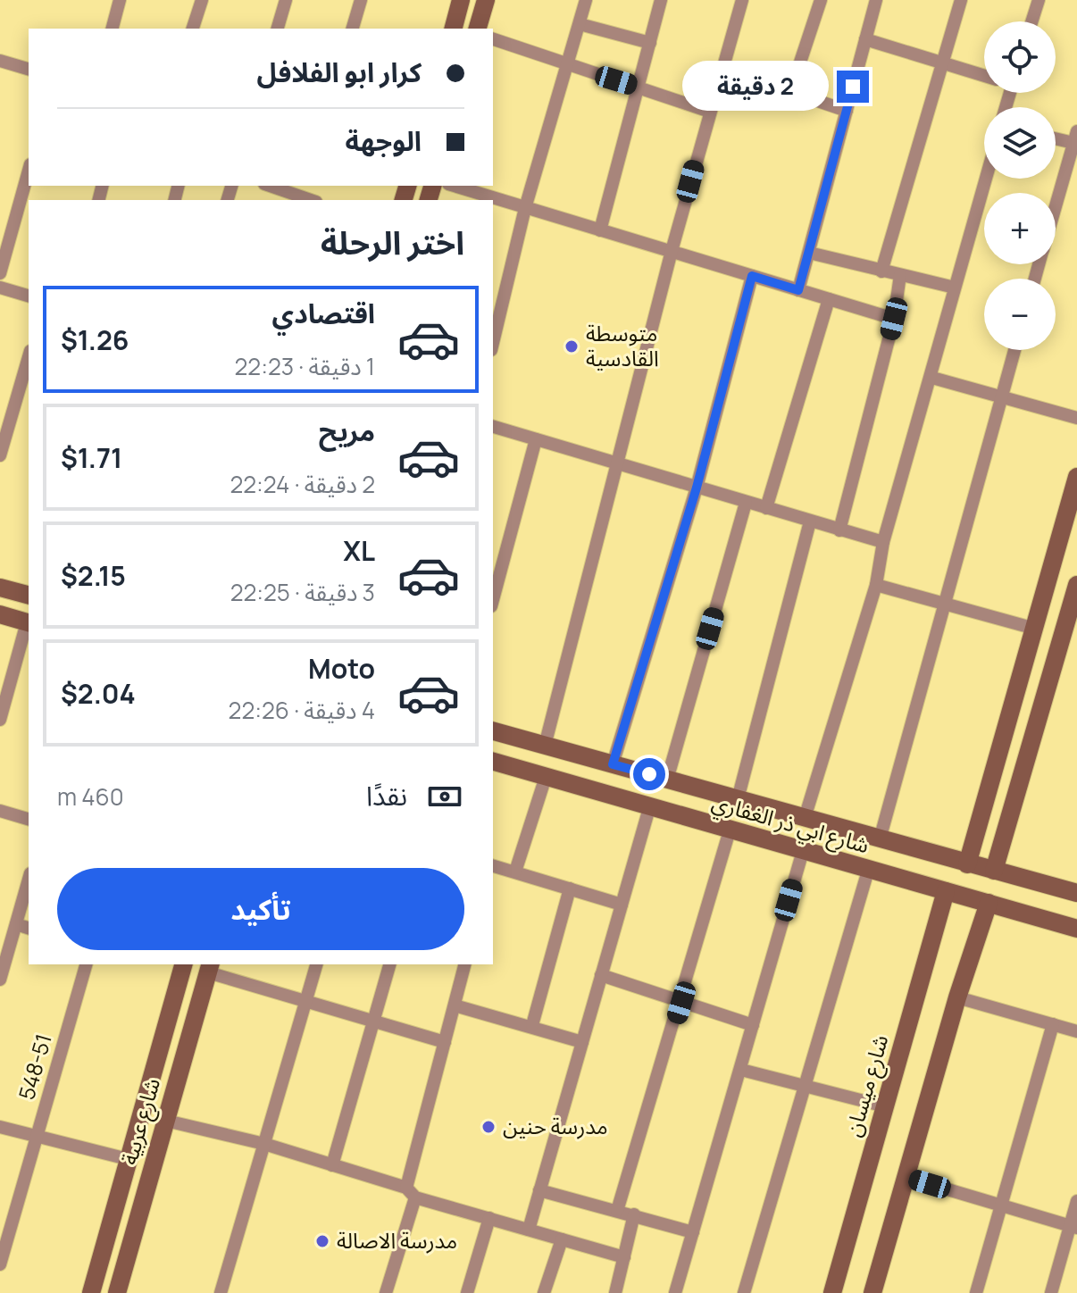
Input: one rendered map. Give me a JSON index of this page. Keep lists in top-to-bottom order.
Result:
{
  "streets": {
    "main road": ["شارع ابي ذر الغفاري", "شارع ميسان", "شارع عربية"],
    "street": ["548-51"]
  },
  "crossings": [
    ["شارع ابي ذر الغفاري", "شارع ميسان"]
  ],
  "places": ["متوسطة القادسية", "مدرسة حنين", "مدرسة الاصالة"],
  "page": {
    "map_buttons": ["+", "−"],
    "banner": ["كرار ابو الفلافل", "الوجهة"],
    "bubble": "2 دقيقة",
    "heading": "اختر الرحلة",
    "list": [
      {
        "name": "اقتصادي",
        "note": "1 دقيقة · 22:23",
        "value": "$1.26"
      },
      {
        "name": "مريح",
        "note": "2 دقيقة · 22:24",
        "value": "$1.71"
      },
      {
        "name": "XL",
        "note": "3 دقيقة · 22:25",
        "value": "$2.15"
      },
      {
        "name": "Moto",
        "note": "4 دقيقة · 22:26",
        "value": "$2.04"
      }
    ],
    "pay": ["نقدًا", "460 m"],
    "buttons": "تأكيد"
  }
}
